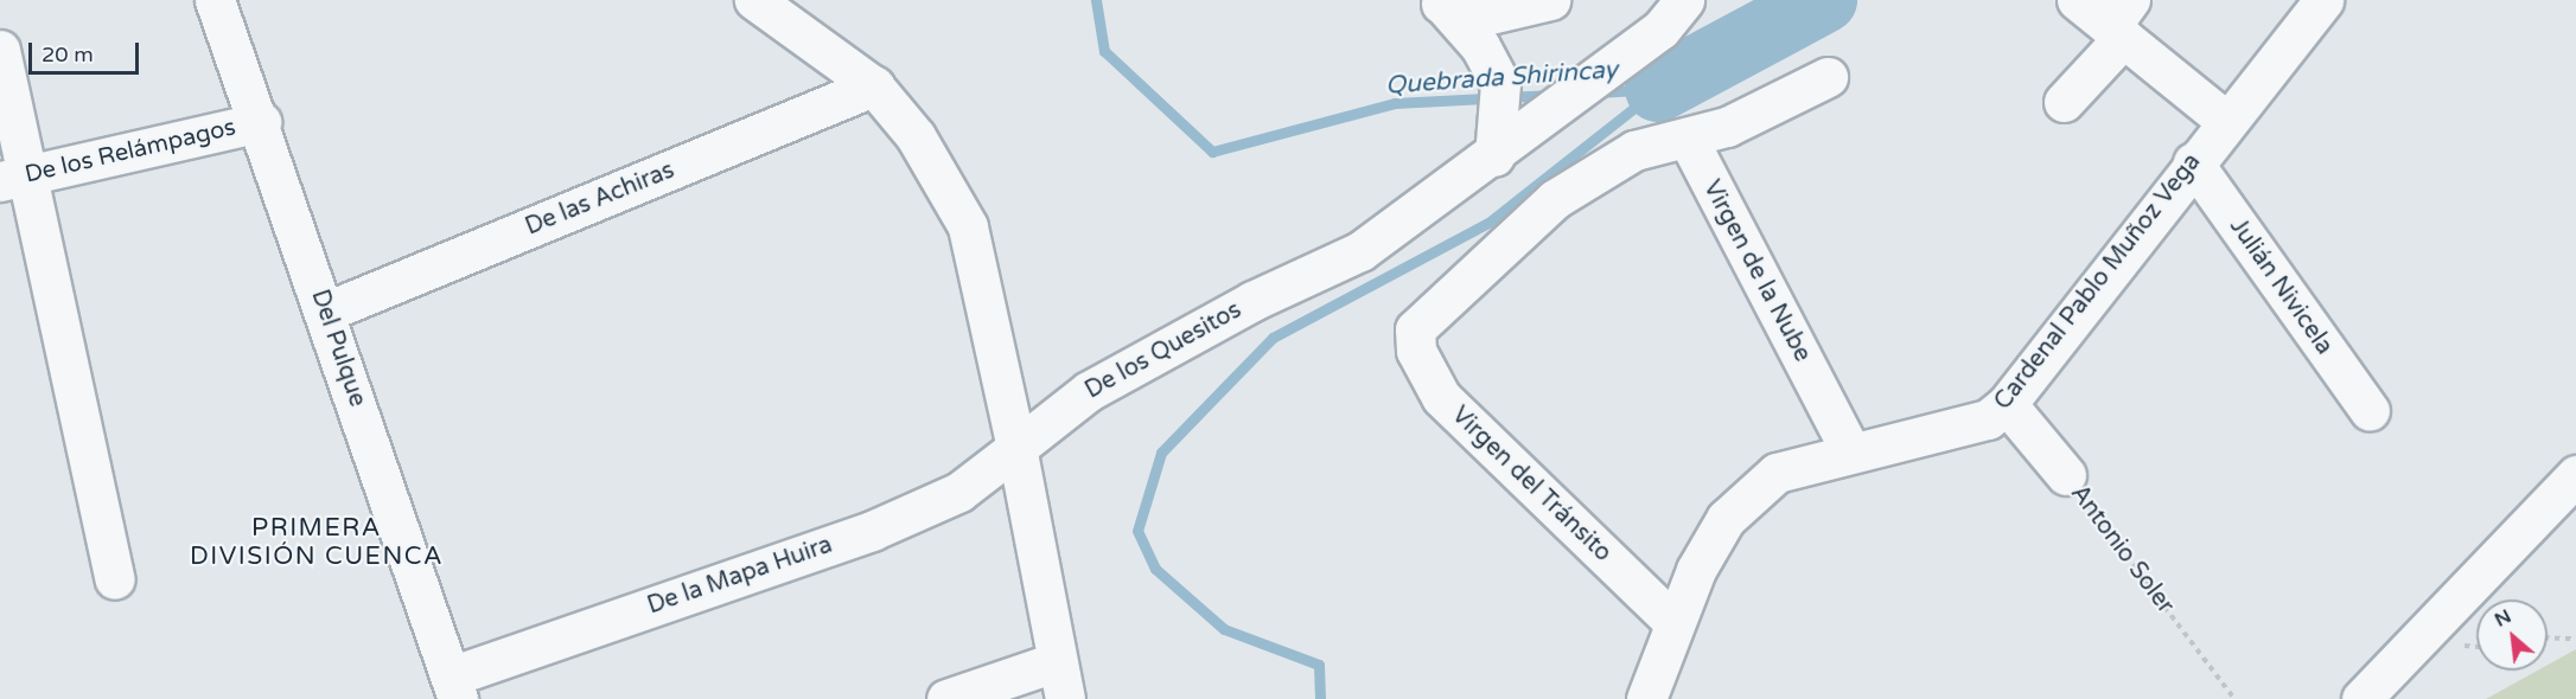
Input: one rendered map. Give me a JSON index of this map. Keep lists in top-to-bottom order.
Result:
{
  "streets": {
    "street": [
      "De los Relámpagos",
      "De las Achiras",
      "Virgen de la Nube",
      "Cardenal Pablo Muñoz Vega",
      "Julián Nivicela",
      "Del Pulque",
      "De los Quesitos",
      "Virgen del Tránsito",
      "Antonio Soler",
      "De la Mapa Huira"
    ]
  },
  "crossings": [
    ["De los Relámpagos", "Del Pulque"],
    ["De las Achiras", "Del Pulque"],
    ["Virgen de la Nube", "Cardenal Pablo Muñoz Vega"],
    ["Virgen de la Nube", "Virgen del Tránsito"],
    ["Cardenal Pablo Muñoz Vega", "Julián Nivicela"],
    ["Cardenal Pablo Muñoz Vega", "Virgen del Tránsito"],
    ["Cardenal Pablo Muñoz Vega", "Antonio Soler"],
    ["Del Pulque", "De la Mapa Huira"],
    ["De los Quesitos", "De la Mapa Huira"]
  ],
  "districts": ["PRIMERA DIVISIÓN CUENCA"],
  "water": ["Quebrada Shirincay"],
  "scale_bar": "20 m",
  "north": "top left"
}
